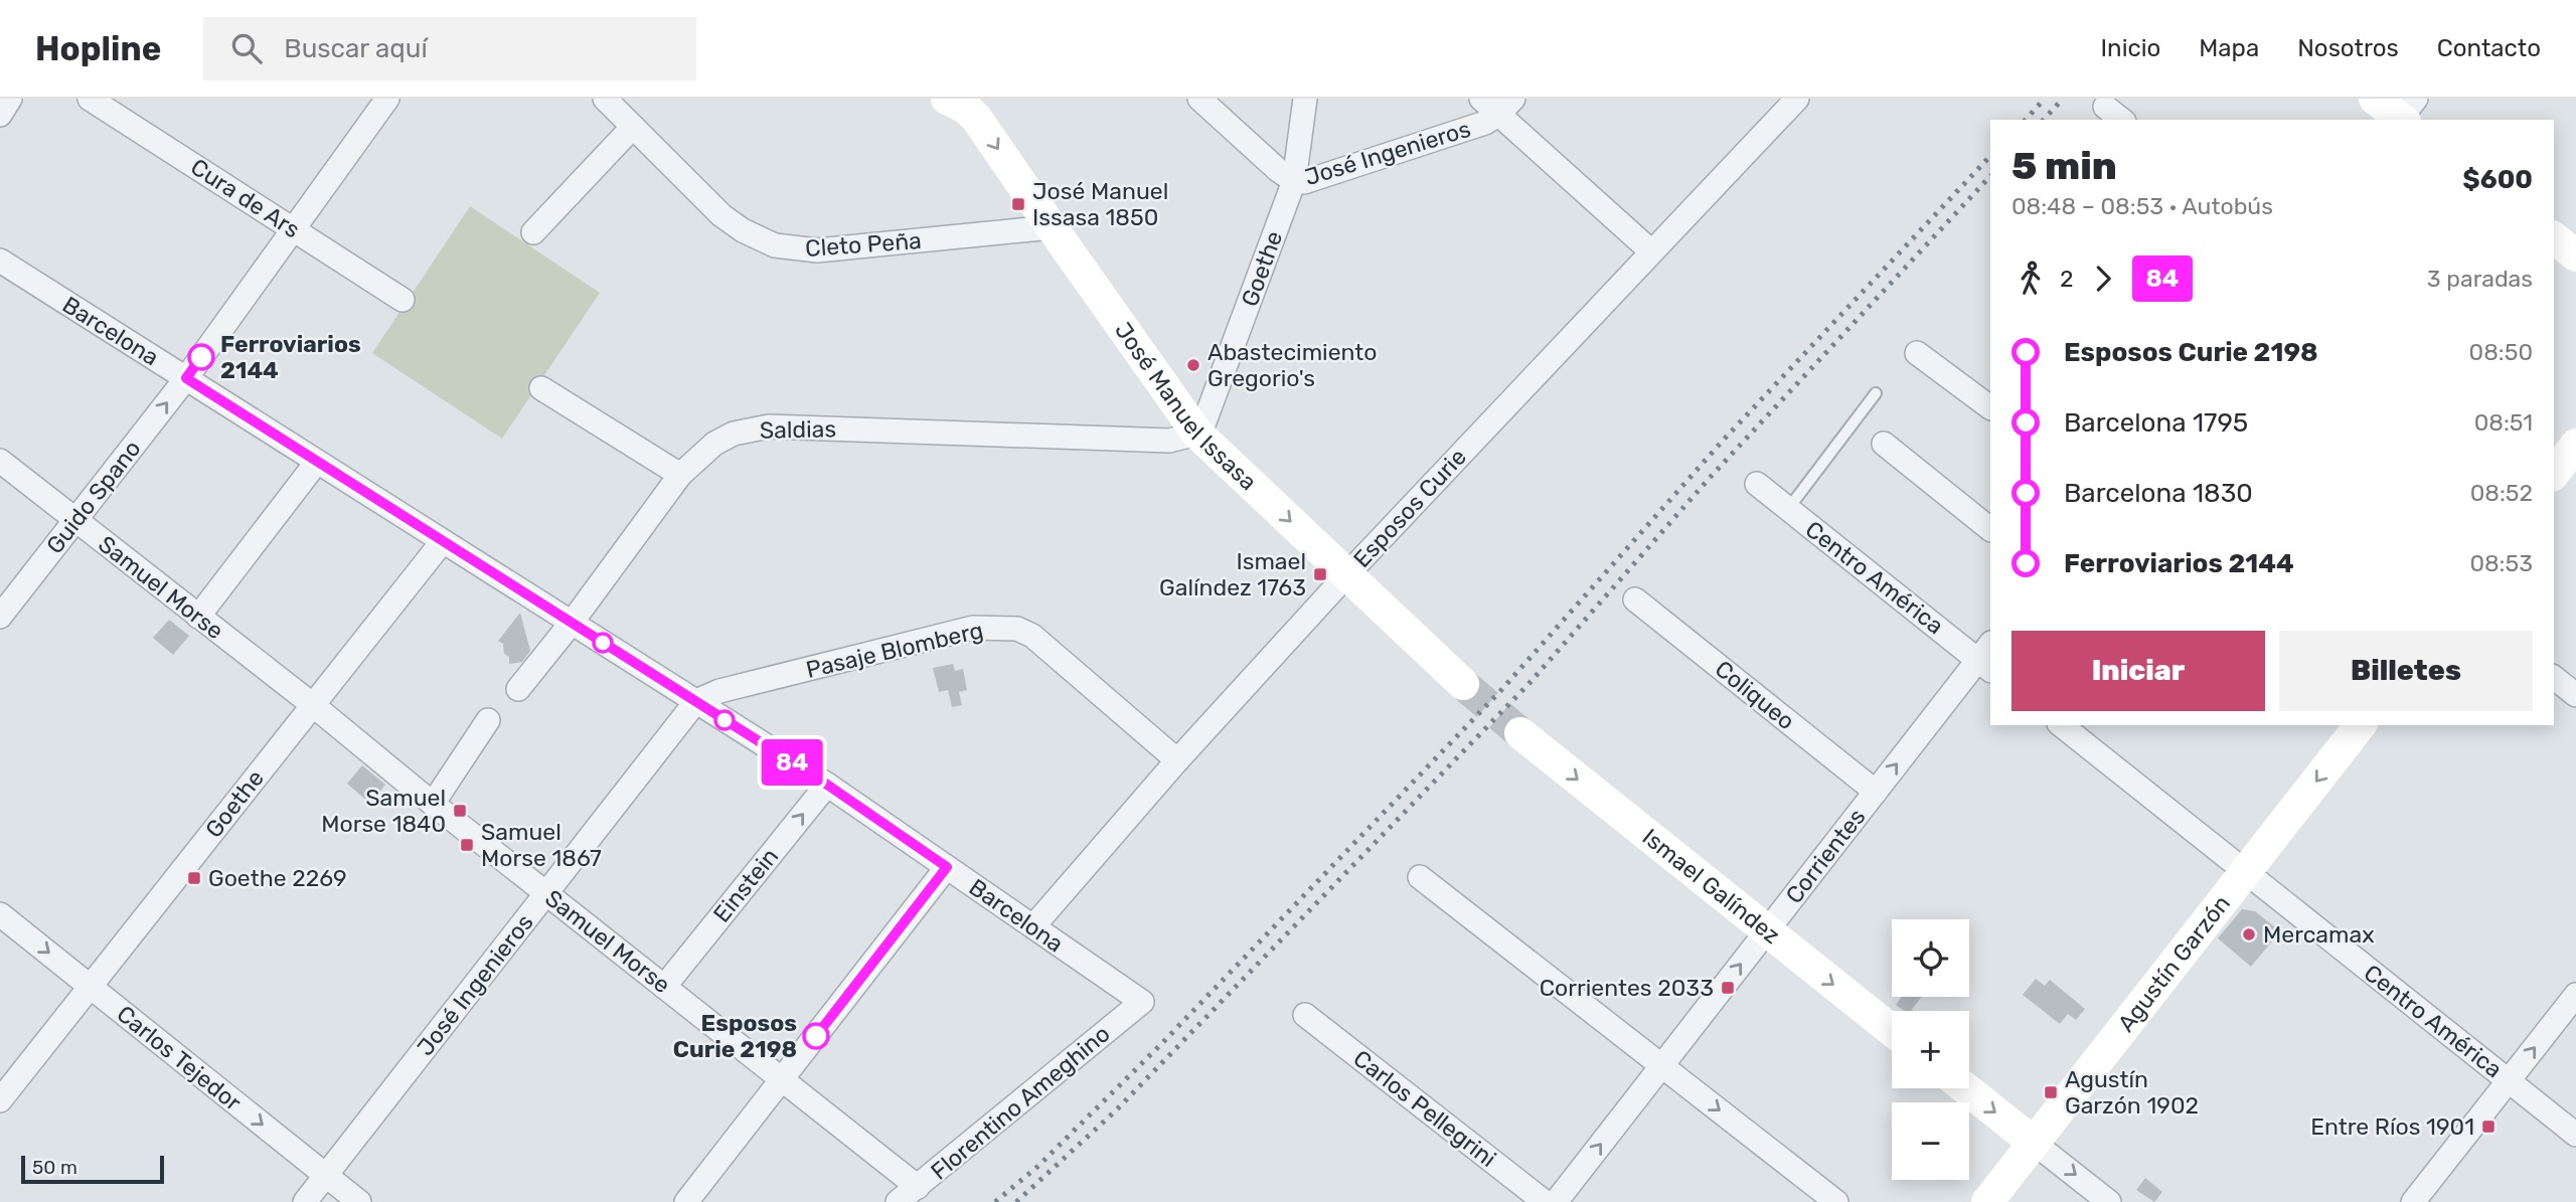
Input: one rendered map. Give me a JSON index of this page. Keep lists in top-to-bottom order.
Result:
{
  "streets": {
    "main road": ["José Manuel Issasa", "Ismael Galíndez", "Agustín Garzón"],
    "street": [
      "José Ingenieros",
      "Cura de Ars",
      "Cleto Peña",
      "Goethe",
      "Barcelona",
      "Saldias",
      "Guido Spano",
      "Esposos Curie",
      "Centro América",
      "Samuel Morse",
      "Pasaje Blomberg",
      "Coliqueo",
      "Corrientes",
      "Einstein",
      "Carlos Tejedor",
      "Florentino Ameghino",
      "Carlos Pellegrini"
    ]
  },
  "crossings": [
    ["José Ingenieros", "Goethe"],
    ["José Ingenieros", "Barcelona"],
    ["José Ingenieros", "Samuel Morse"],
    ["José Ingenieros", "Pasaje Blomberg"],
    ["José Ingenieros", "Carlos Tejedor"],
    ["Cura de Ars", "Guido Spano"],
    ["Cleto Peña", "José Manuel Issasa"],
    ["Goethe", "Barcelona"],
    ["Goethe", "José Manuel Issasa"],
    ["Goethe", "Saldias"],
    ["Goethe", "Samuel Morse"],
    ["Goethe", "Carlos Tejedor"],
    ["Barcelona", "Saldias"],
    ["Barcelona", "Guido Spano"],
    ["Barcelona", "Esposos Curie"],
    ["Barcelona", "Pasaje Blomberg"],
    ["Barcelona", "Einstein"],
    ["Barcelona", "Florentino Ameghino"],
    ["José Manuel Issasa", "Saldias"],
    ["José Manuel Issasa", "Esposos Curie"],
    ["Guido Spano", "Samuel Morse"],
    ["Esposos Curie", "Pasaje Blomberg"],
    ["Centro América", "Corrientes"],
    ["Centro América", "Agustín Garzón"],
    ["Samuel Morse", "Einstein"],
    ["Samuel Morse", "Florentino Ameghino"],
    ["Coliqueo", "Corrientes"],
    ["Corrientes", "Ismael Galíndez"]
  ],
  "one_way": [
    "José Manuel Issasa",
    "Corrientes",
    "Ismael Galíndez",
    "Carlos Tejedor"
  ],
  "places": {
    "transit": [
      "José Manuel Issasa 1850",
      "Ismael Galíndez 1763",
      "Samuel Morse 1840",
      "Samuel Morse 1867",
      "Goethe 2269",
      "Corrientes 2033",
      "Agustín Garzón 1902",
      "Entre Ríos 1901"
    ],
    "other": [
      "Ferroviarios 2144",
      "Abastecimiento Gregorio's",
      "Mercamax",
      "Esposos Curie 2198"
    ]
  },
  "lines": ["bus line 84"],
  "scale_bar": "50 m",
  "page": {
    "header": "Hopline",
    "search": "Buscar aquí",
    "nav": [
      "Inicio",
      "Mapa",
      "Nosotros",
      "Contacto"
    ],
    "on_map": "84",
    "heading": ["5 min", "08:48 – 08:53 · Autobús", "$600"],
    "legs": ["2", "84", "3 paradas"],
    "list": [
      {
        "name": "Esposos Curie 2198",
        "value": "08:50"
      },
      {
        "name": "Barcelona 1795",
        "value": "08:51"
      },
      {
        "name": "Barcelona 1830",
        "value": "08:52"
      },
      {
        "name": "Ferroviarios 2144",
        "value": "08:53"
      }
    ],
    "buttons": ["Iniciar", "Billetes"],
    "map_buttons": ["+", "−"],
    "scale": "50 m"
  }
}
